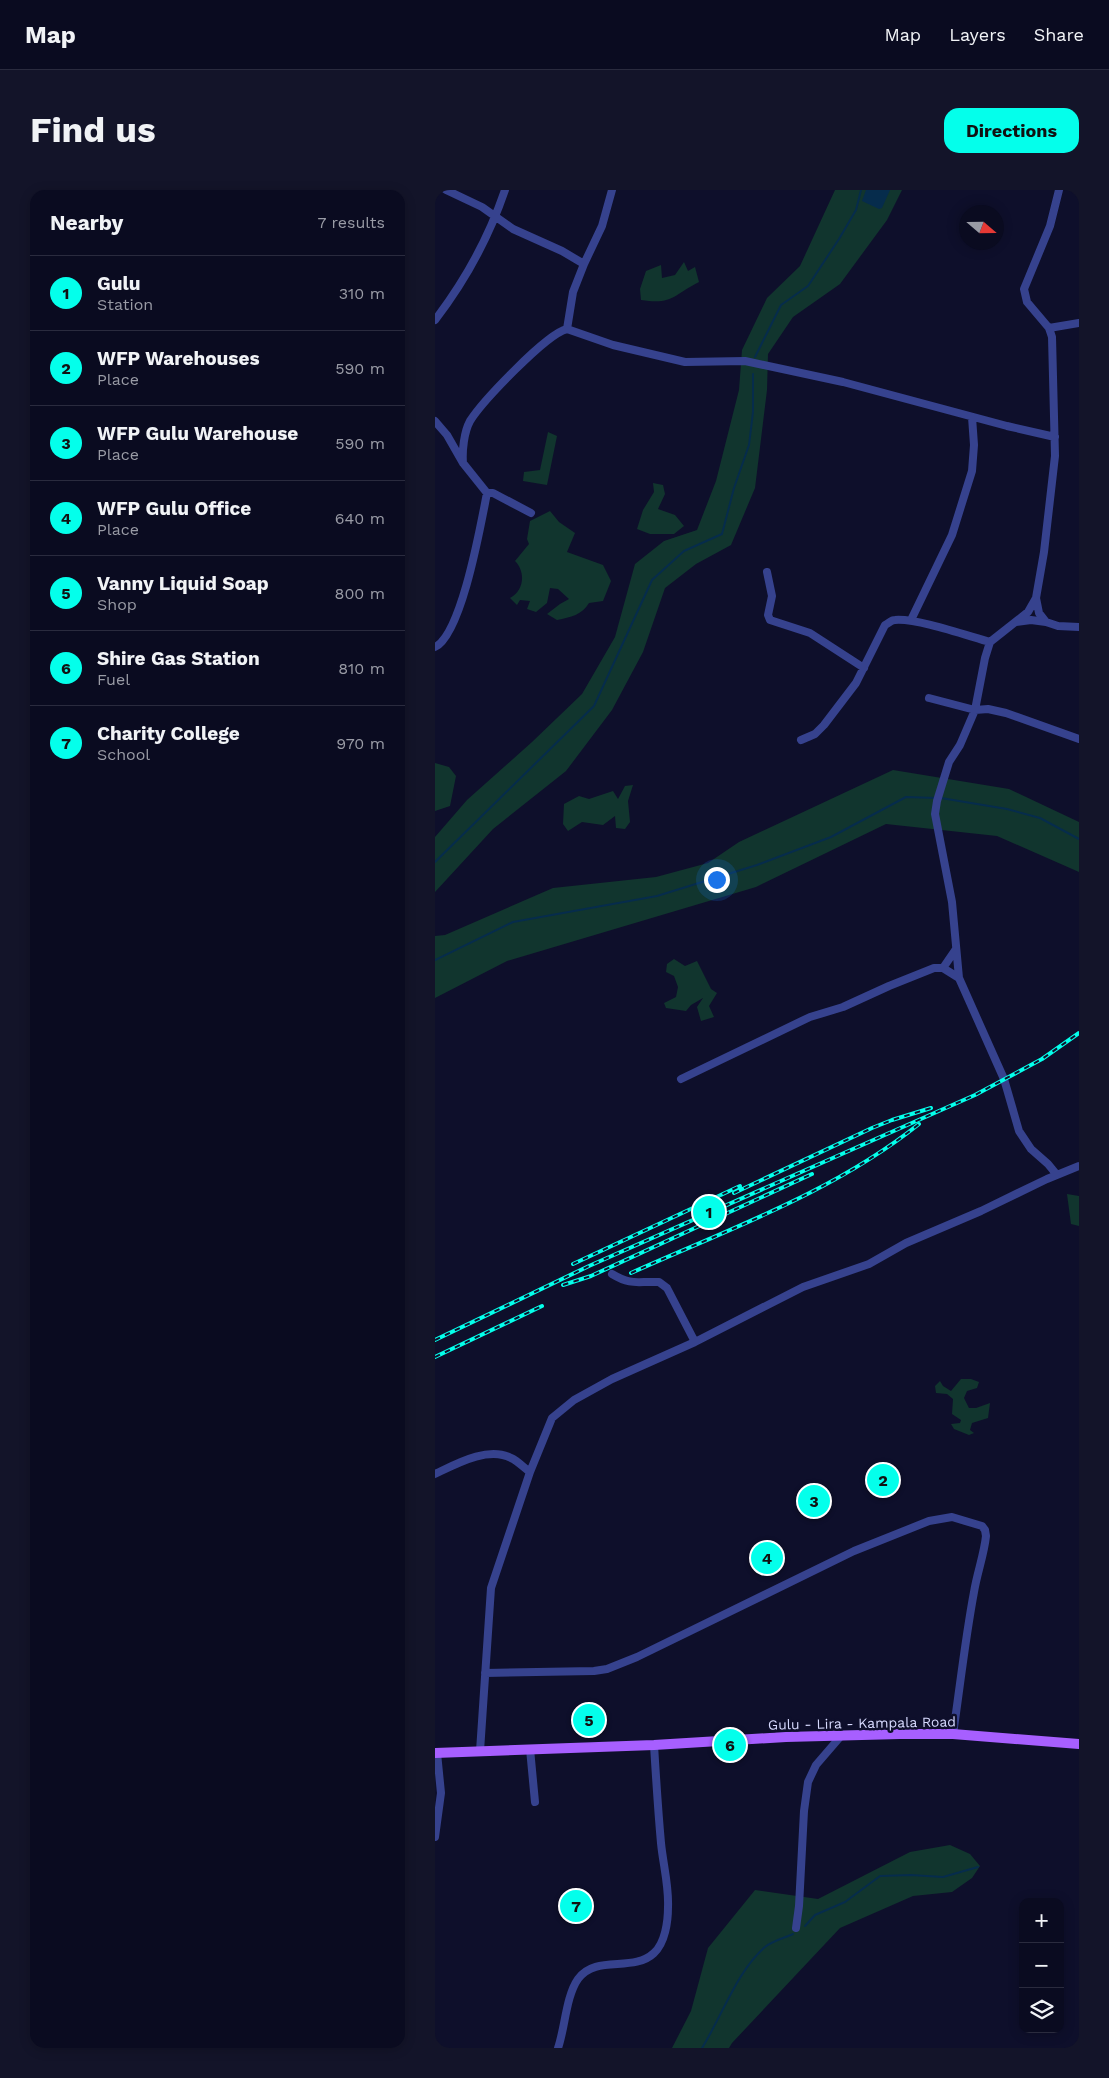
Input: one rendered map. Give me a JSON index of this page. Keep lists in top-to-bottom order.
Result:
{
  "streets": {
    "main road": ["Gulu - Lira - Kampala Road"]
  },
  "north": "right",
  "page": {
    "header": "Map",
    "nav": ["Map", "Layers", "Share"],
    "buttons": "Directions",
    "title": "Find us",
    "heading": ["Nearby", "7 results"],
    "list": [
      {
        "mark": "1",
        "name": "Gulu",
        "note": "Station",
        "value": "310 m"
      },
      {
        "mark": "2",
        "name": "WFP Warehouses",
        "note": "Place",
        "value": "590 m"
      },
      {
        "mark": "3",
        "name": "WFP Gulu Warehouse",
        "note": "Place",
        "value": "590 m"
      },
      {
        "mark": "4",
        "name": "WFP Gulu Office",
        "note": "Place",
        "value": "640 m"
      },
      {
        "mark": "5",
        "name": "Vanny Liquid Soap",
        "note": "Shop",
        "value": "800 m"
      },
      {
        "mark": "6",
        "name": "Shire Gas Station",
        "note": "Fuel",
        "value": "810 m"
      },
      {
        "mark": "7",
        "name": "Charity College",
        "note": "School",
        "value": "970 m"
      }
    ],
    "pins": [
      "1",
      "2",
      "3",
      "4",
      "5",
      "6",
      "7"
    ],
    "map_buttons": ["+", "−"]
  }
}
